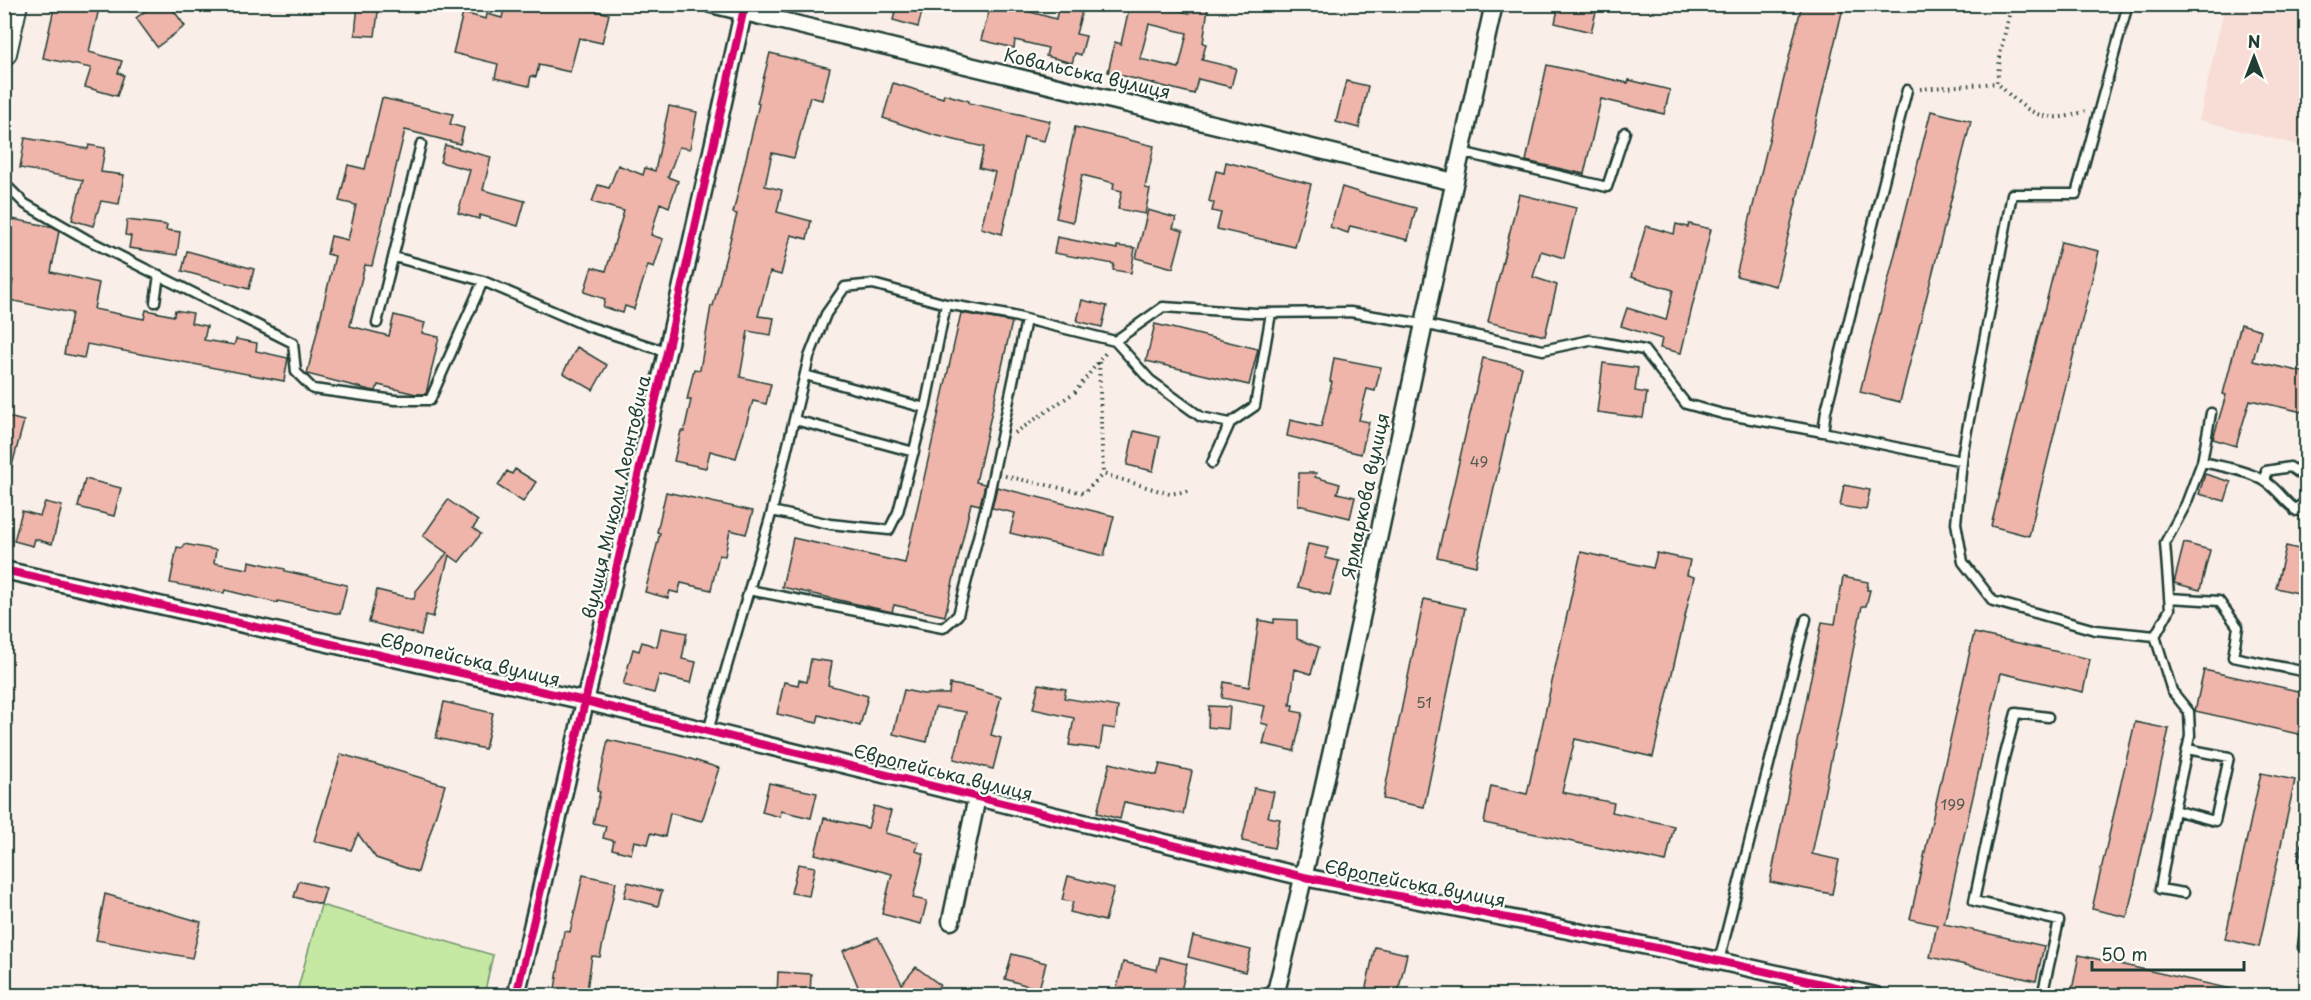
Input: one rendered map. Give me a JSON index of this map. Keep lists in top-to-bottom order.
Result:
{
  "streets": {
    "street": [
      "Ковальська вулиця",
      "Ярмаркова вулиця",
      "вулиця Миколи Леонтовича",
      "Європейська вулиця"
    ]
  },
  "crossings": [
    ["Ковальська вулиця", "Ярмаркова вулиця"],
    ["Ковальська вулиця", "вулиця Миколи Леонтовича"],
    ["Ярмаркова вулиця", "Європейська вулиця"],
    ["вулиця Миколи Леонтовича", "Європейська вулиця"]
  ],
  "house_numbers": ["49", "51", "199"],
  "scale_bar": "50 m",
  "north": "top"
}
